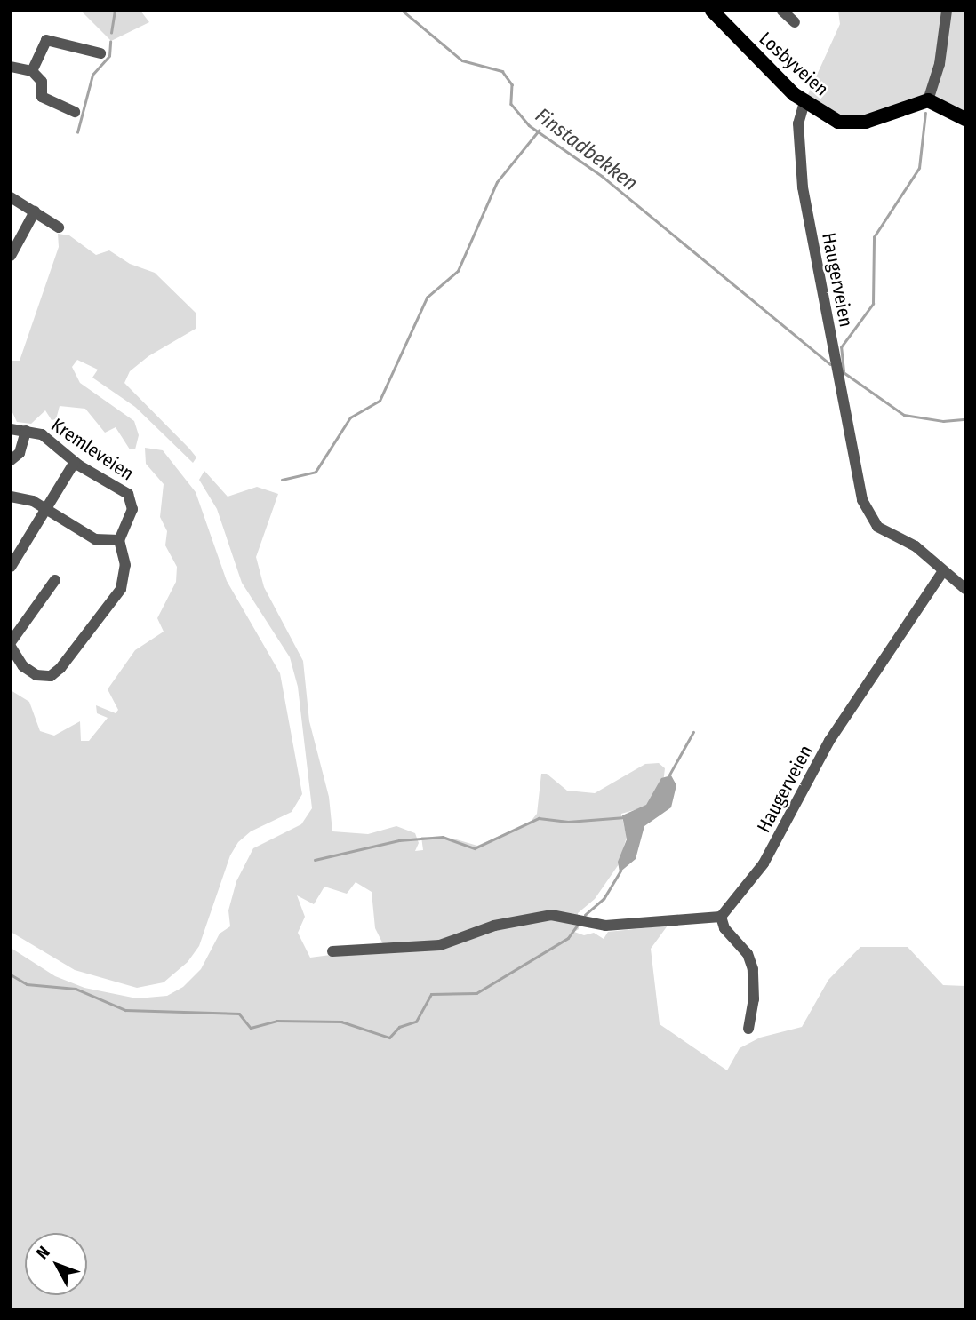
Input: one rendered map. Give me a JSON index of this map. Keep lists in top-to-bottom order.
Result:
{
  "streets": {
    "main road": ["Losbyveien"],
    "street": ["Haugerveien", "Kremleveien"]
  },
  "crossings": [
    ["Losbyveien", "Haugerveien"]
  ],
  "water": ["Finstadbekken"],
  "north": "top left"
}
